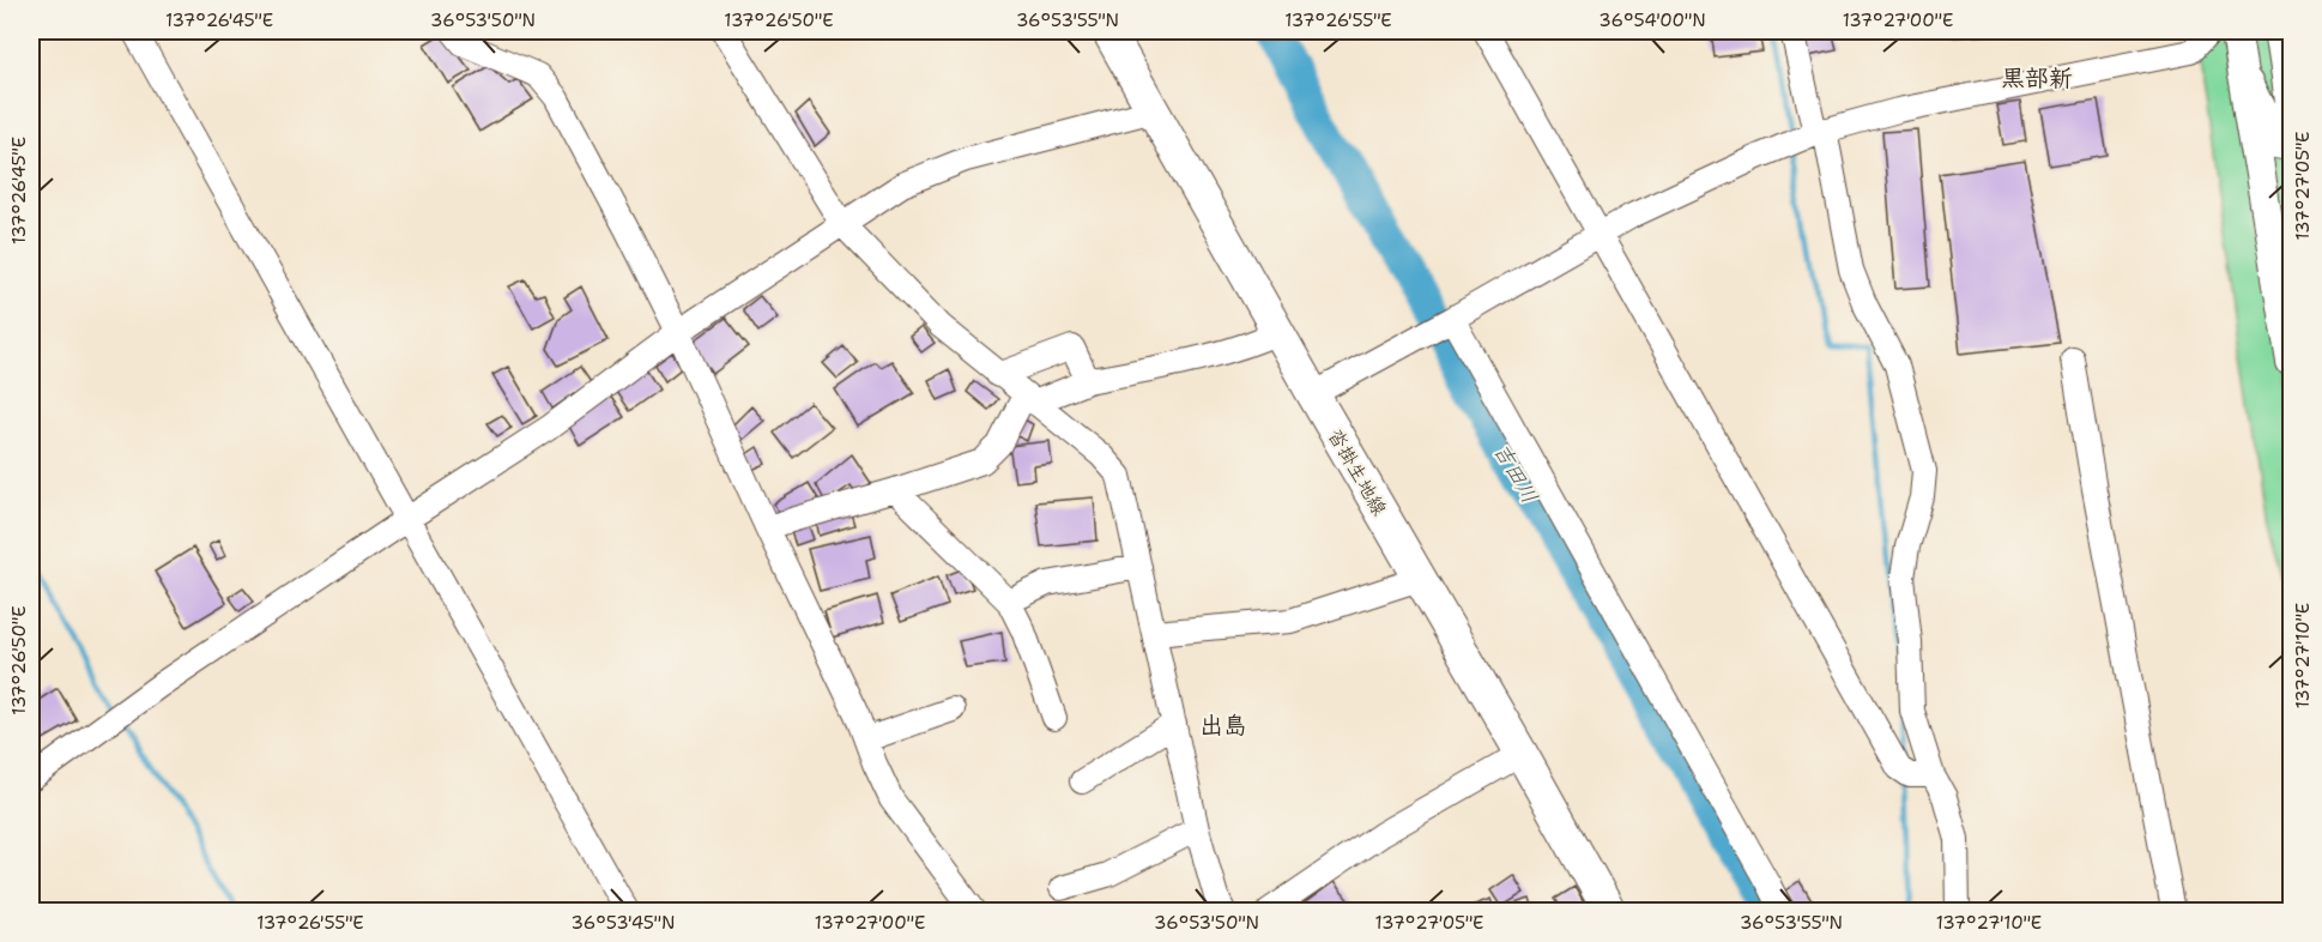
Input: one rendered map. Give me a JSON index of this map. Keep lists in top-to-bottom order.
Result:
{
  "streets": {
    "main road": ["沓掛生地線"]
  },
  "districts": ["黒部新", "出島"],
  "water": ["吉田川"],
  "coordinates": [
    "137°26'45\"E",
    "36°53'50\"N",
    "137°26'50\"E",
    "36°53'55\"N",
    "137°26'55\"E",
    "36°54'00\"N",
    "137°27'00\"E",
    "137°27'05\"E",
    "137°27'10\"E",
    "36°53'45\"N"
  ]
}
